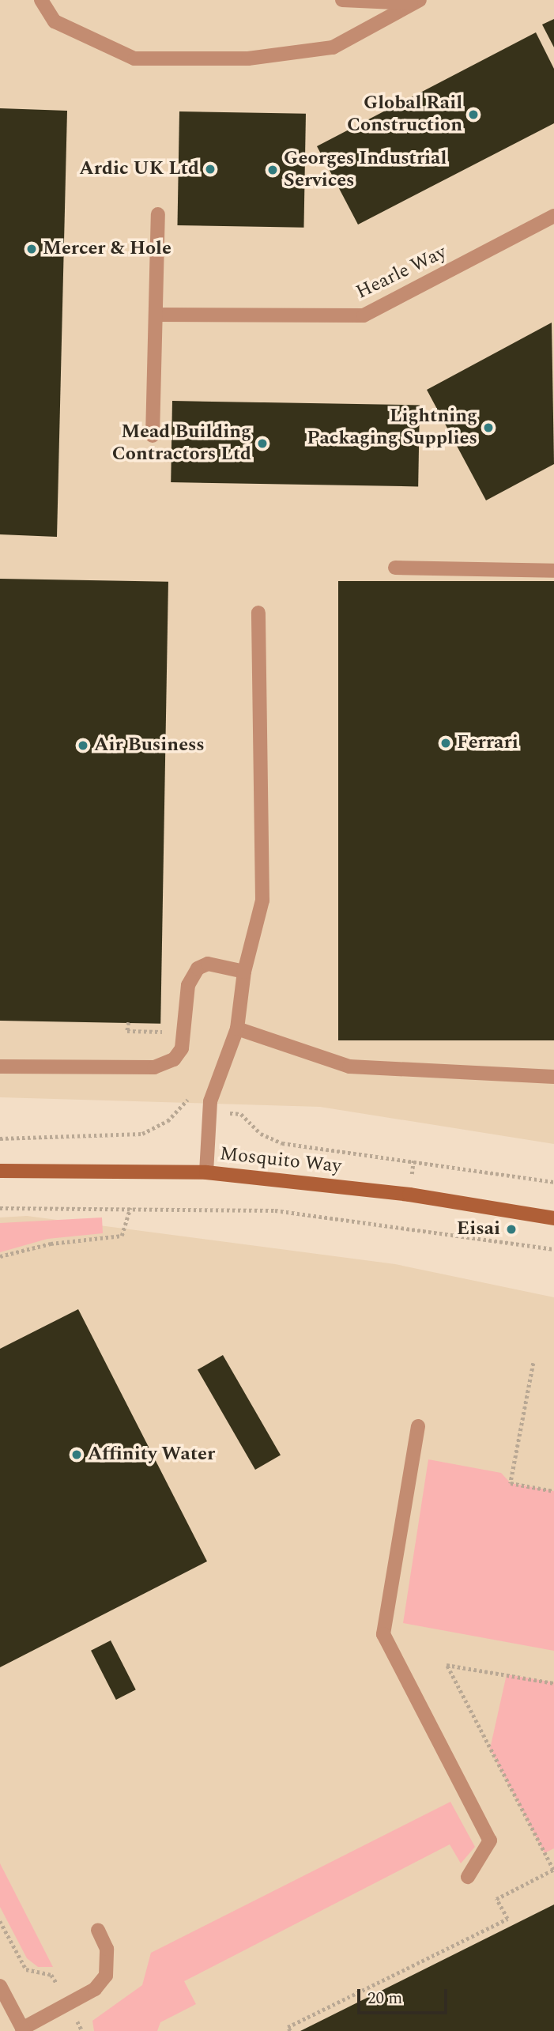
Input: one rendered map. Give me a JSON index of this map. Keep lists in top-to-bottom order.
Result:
{
  "streets": {
    "street": ["Hearle Way", "Mosquito Way"]
  },
  "places": [
    "Global Rail Construction",
    "Ardic UK Ltd",
    "Georges Industrial Services",
    "Mercer & Hole",
    "Lightning Packaging Supplies",
    "Mead Building Contractors Ltd",
    "Ferrari",
    "Air Business",
    "Eisai",
    "Affinity Water"
  ],
  "scale_bar": "20 m"
}
